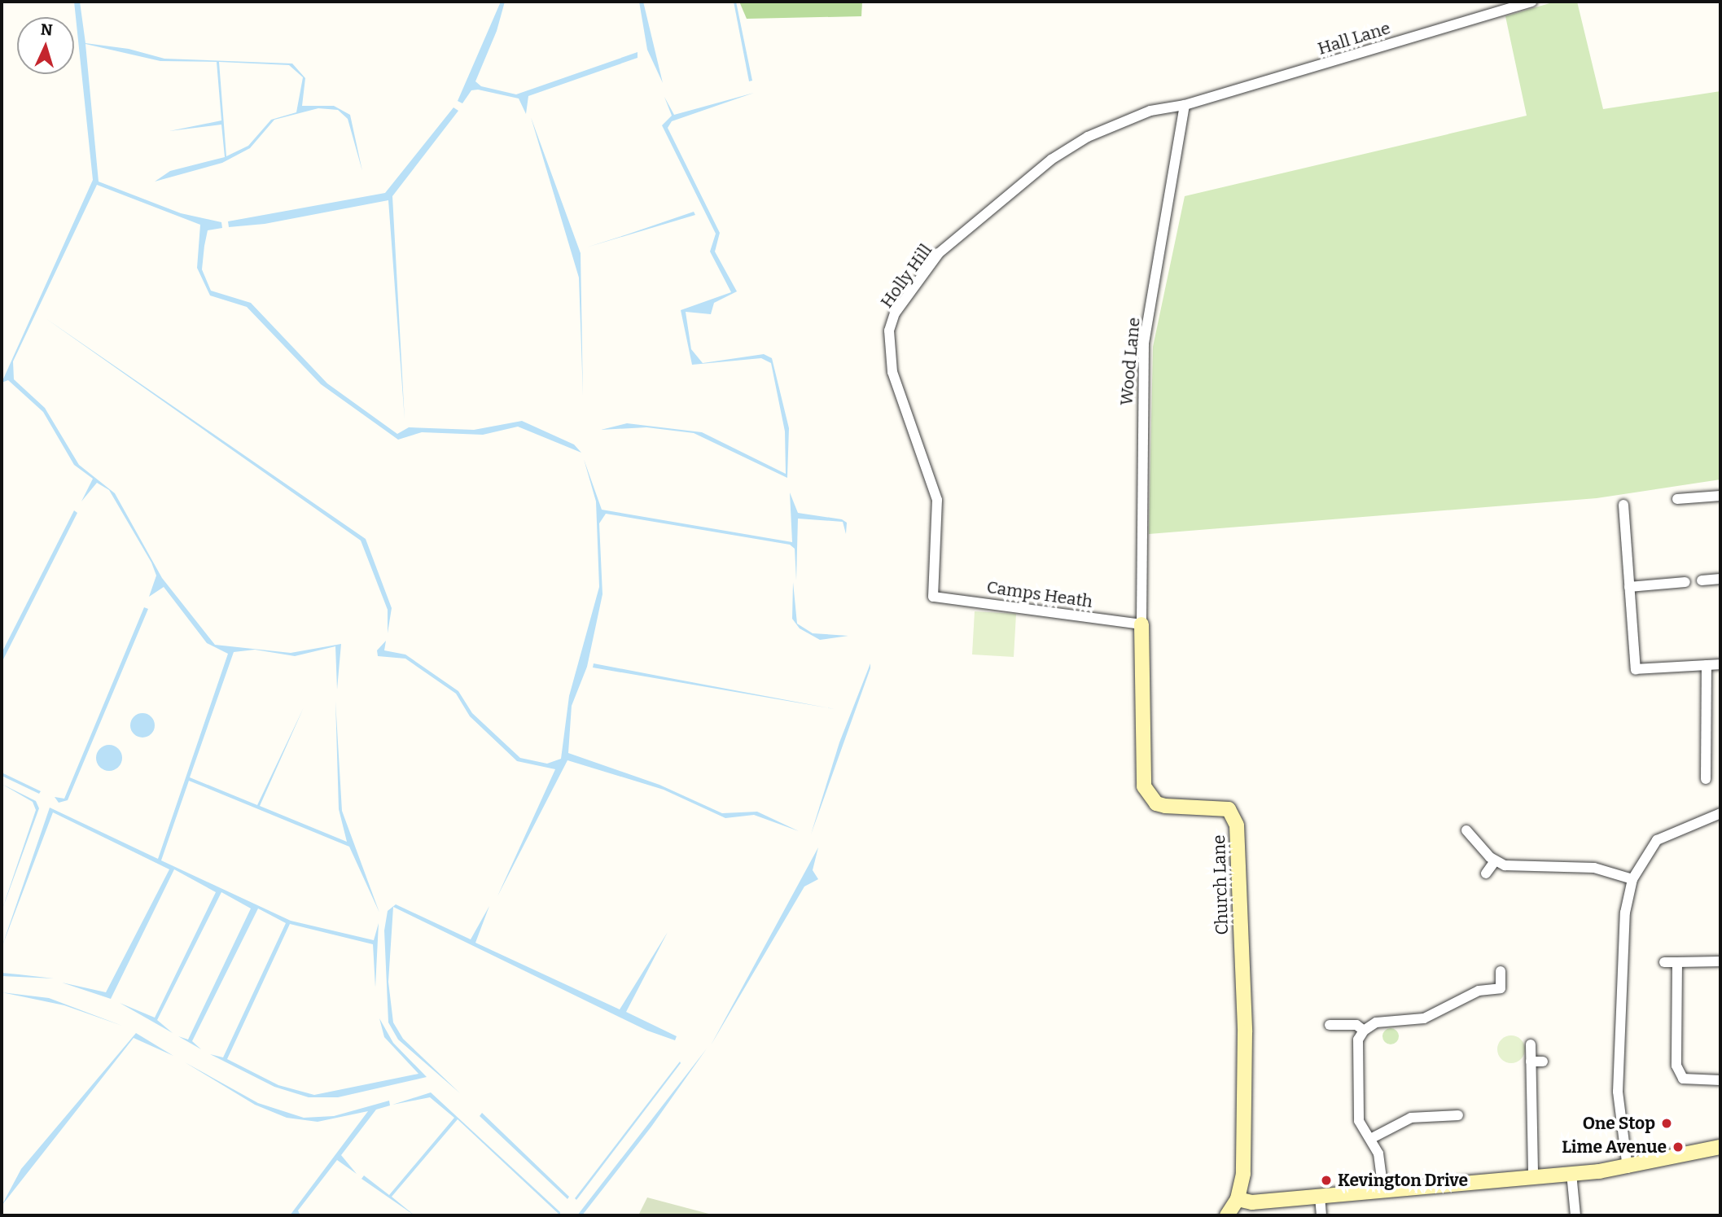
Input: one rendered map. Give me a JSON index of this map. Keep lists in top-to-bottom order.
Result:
{
  "streets": {
    "street": [
      "Hall Lane",
      "Holly Hill",
      "Wood Lane",
      "Camps Heath",
      "Church Lane"
    ]
  },
  "crossings": [
    ["Hall Lane", "Holly Hill"],
    ["Hall Lane", "Wood Lane"],
    ["Holly Hill", "Wood Lane"],
    ["Holly Hill", "Camps Heath"],
    ["Wood Lane", "Camps Heath"],
    ["Wood Lane", "Church Lane"],
    ["Camps Heath", "Church Lane"]
  ],
  "places": ["One Stop", "Lime Avenue", "Kevington Drive"],
  "north": "top"
}
